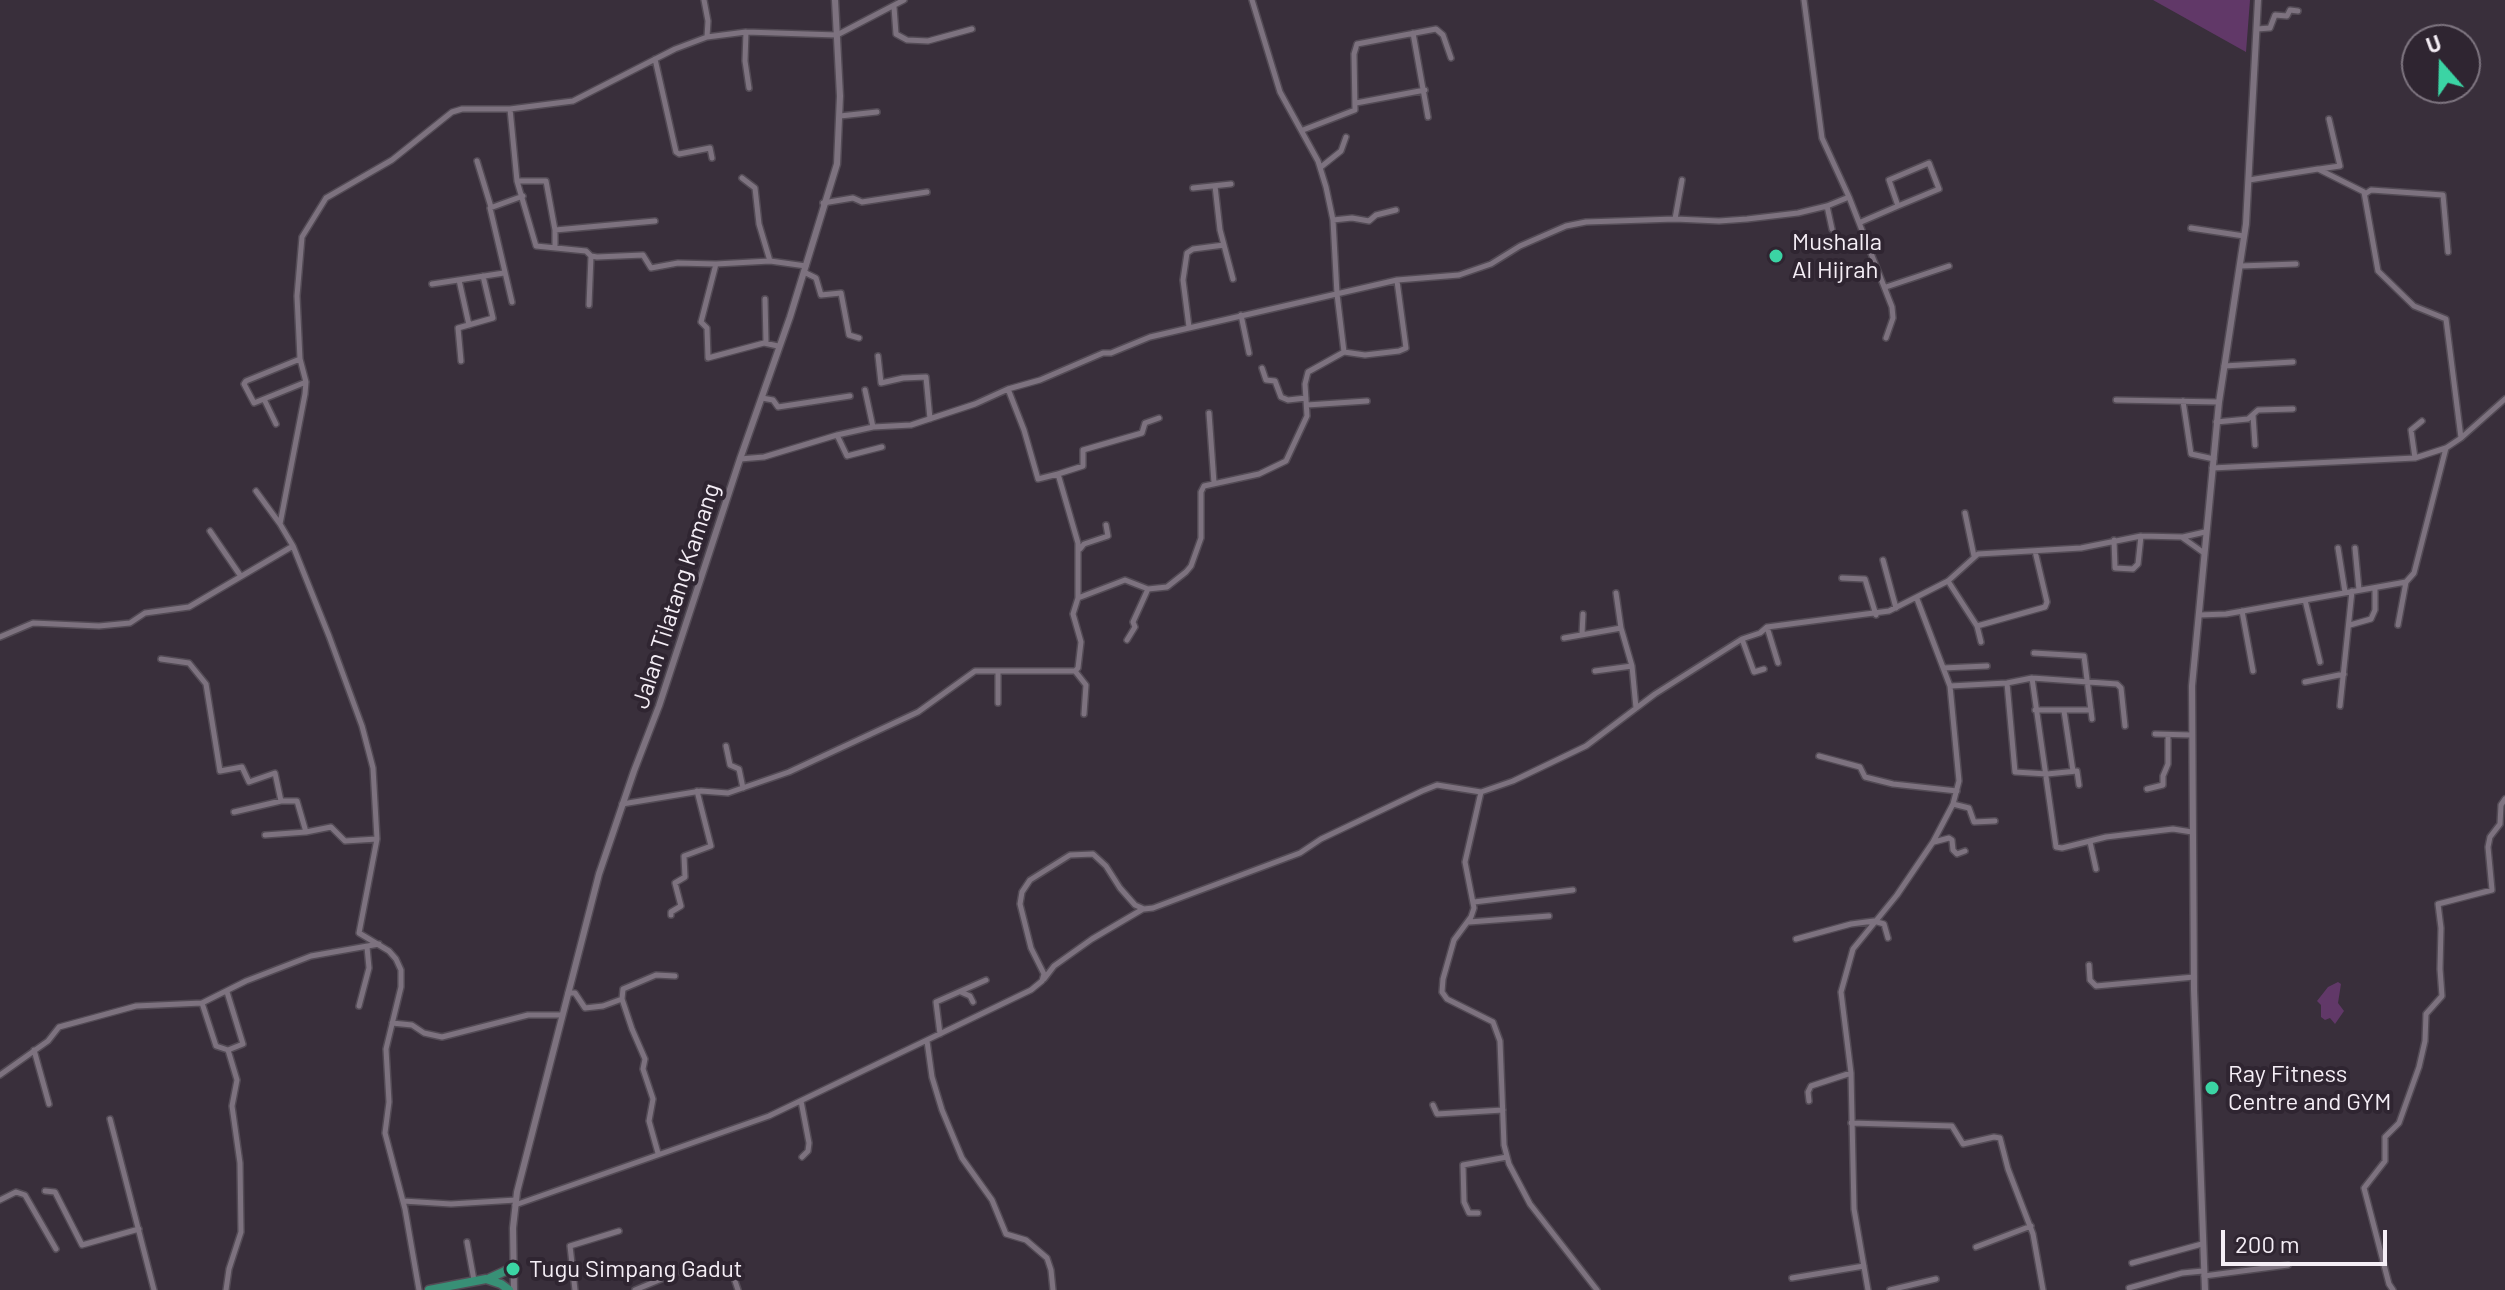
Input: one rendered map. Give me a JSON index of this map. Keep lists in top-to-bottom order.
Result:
{
  "streets": {
    "street": ["Jalan Tilatang Kamang"]
  },
  "places": ["Mushalla Al Hijrah", "Ray Fitness Centre and GYM", "Tugu Simpang Gadut"],
  "scale_bar": "200 m",
  "north": "top"
}
